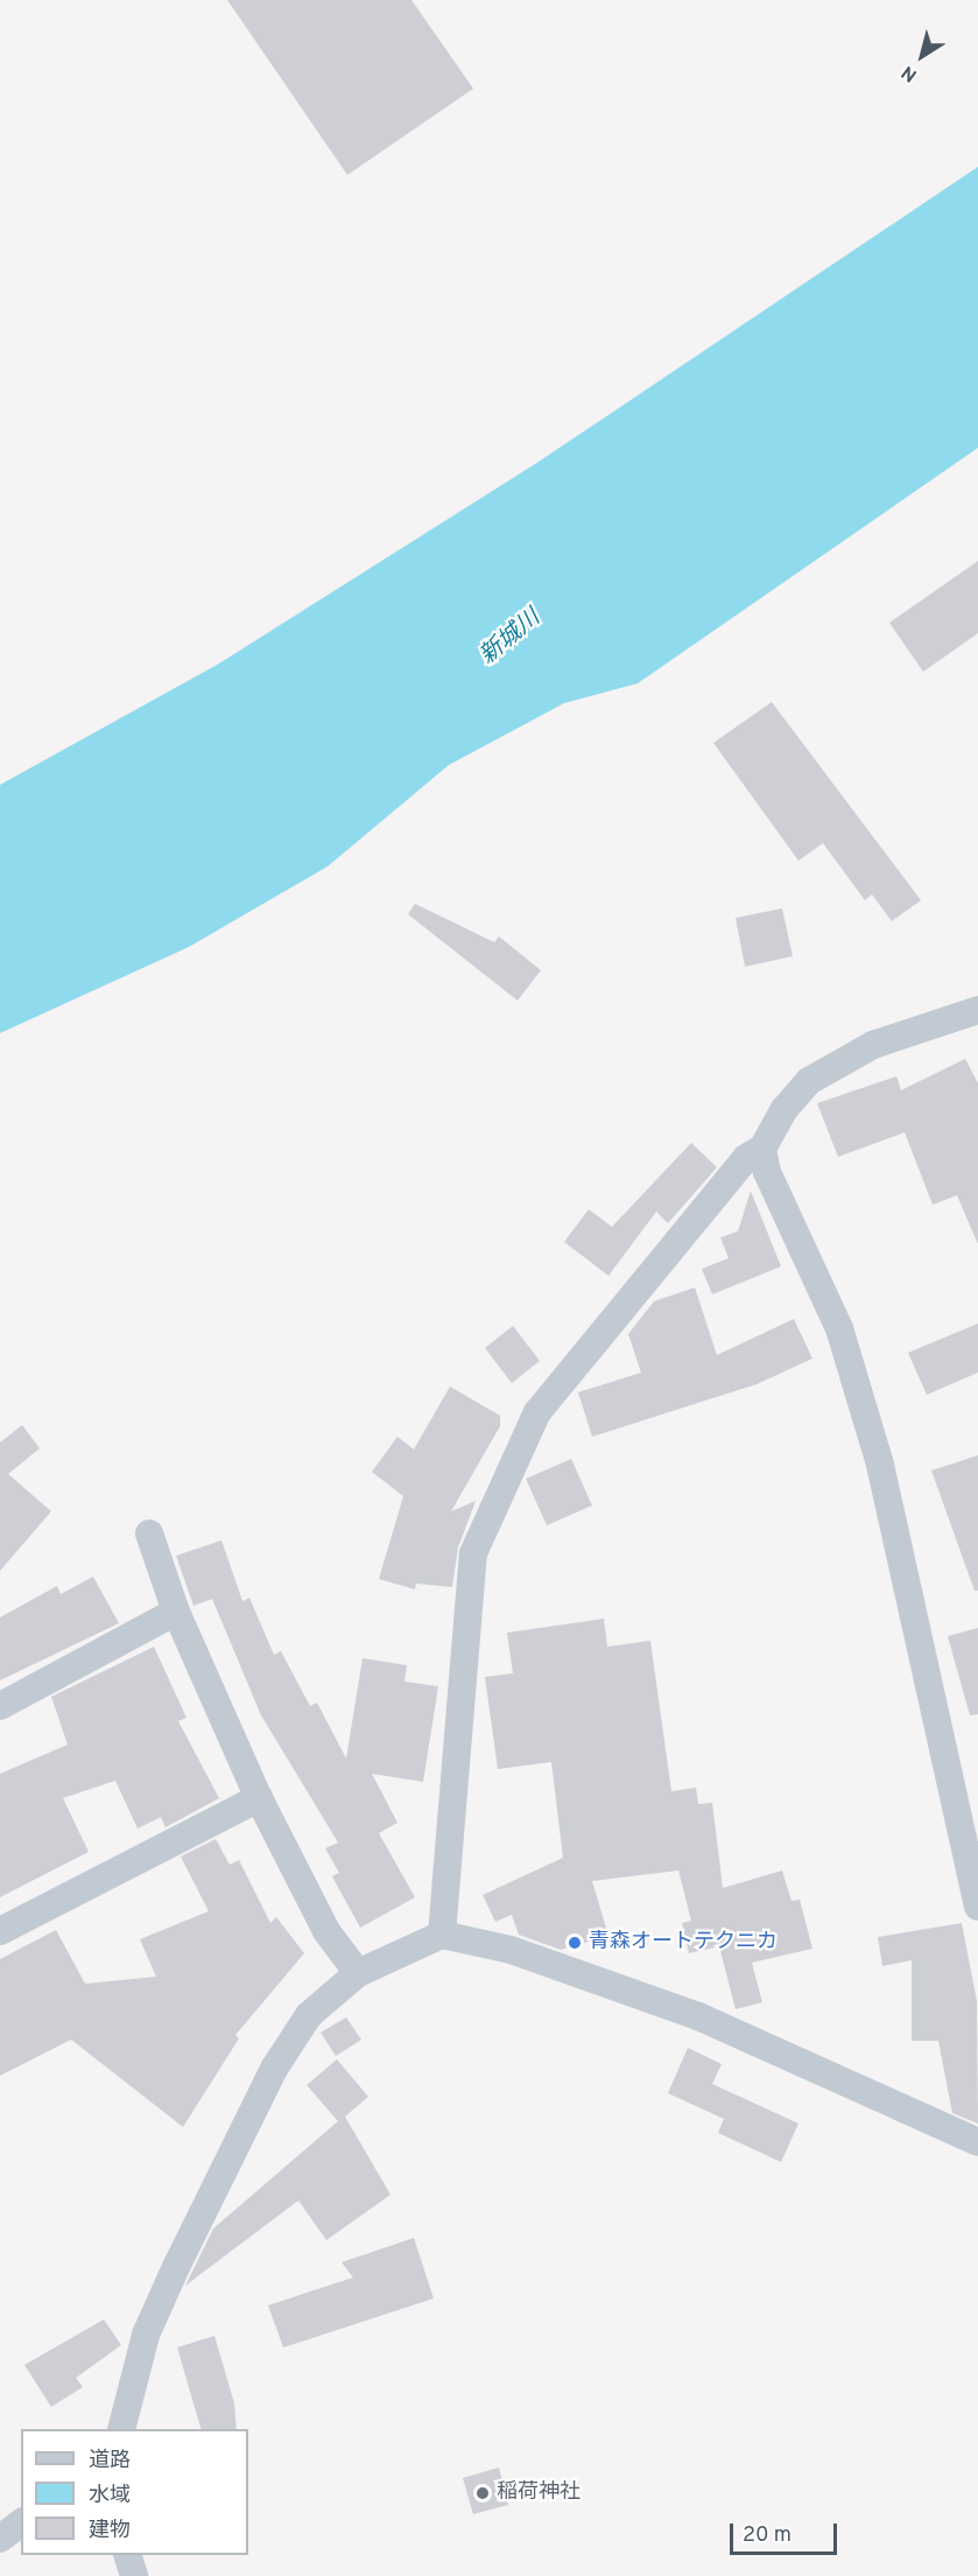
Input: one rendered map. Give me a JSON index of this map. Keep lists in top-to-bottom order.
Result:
{
  "water": ["新城川"],
  "places": ["青森オートテクニカ", "稲荷神社"],
  "legend": ["道路", "水域", "建物"],
  "scale_bar": "20 m",
  "north": "bottom left"
}
